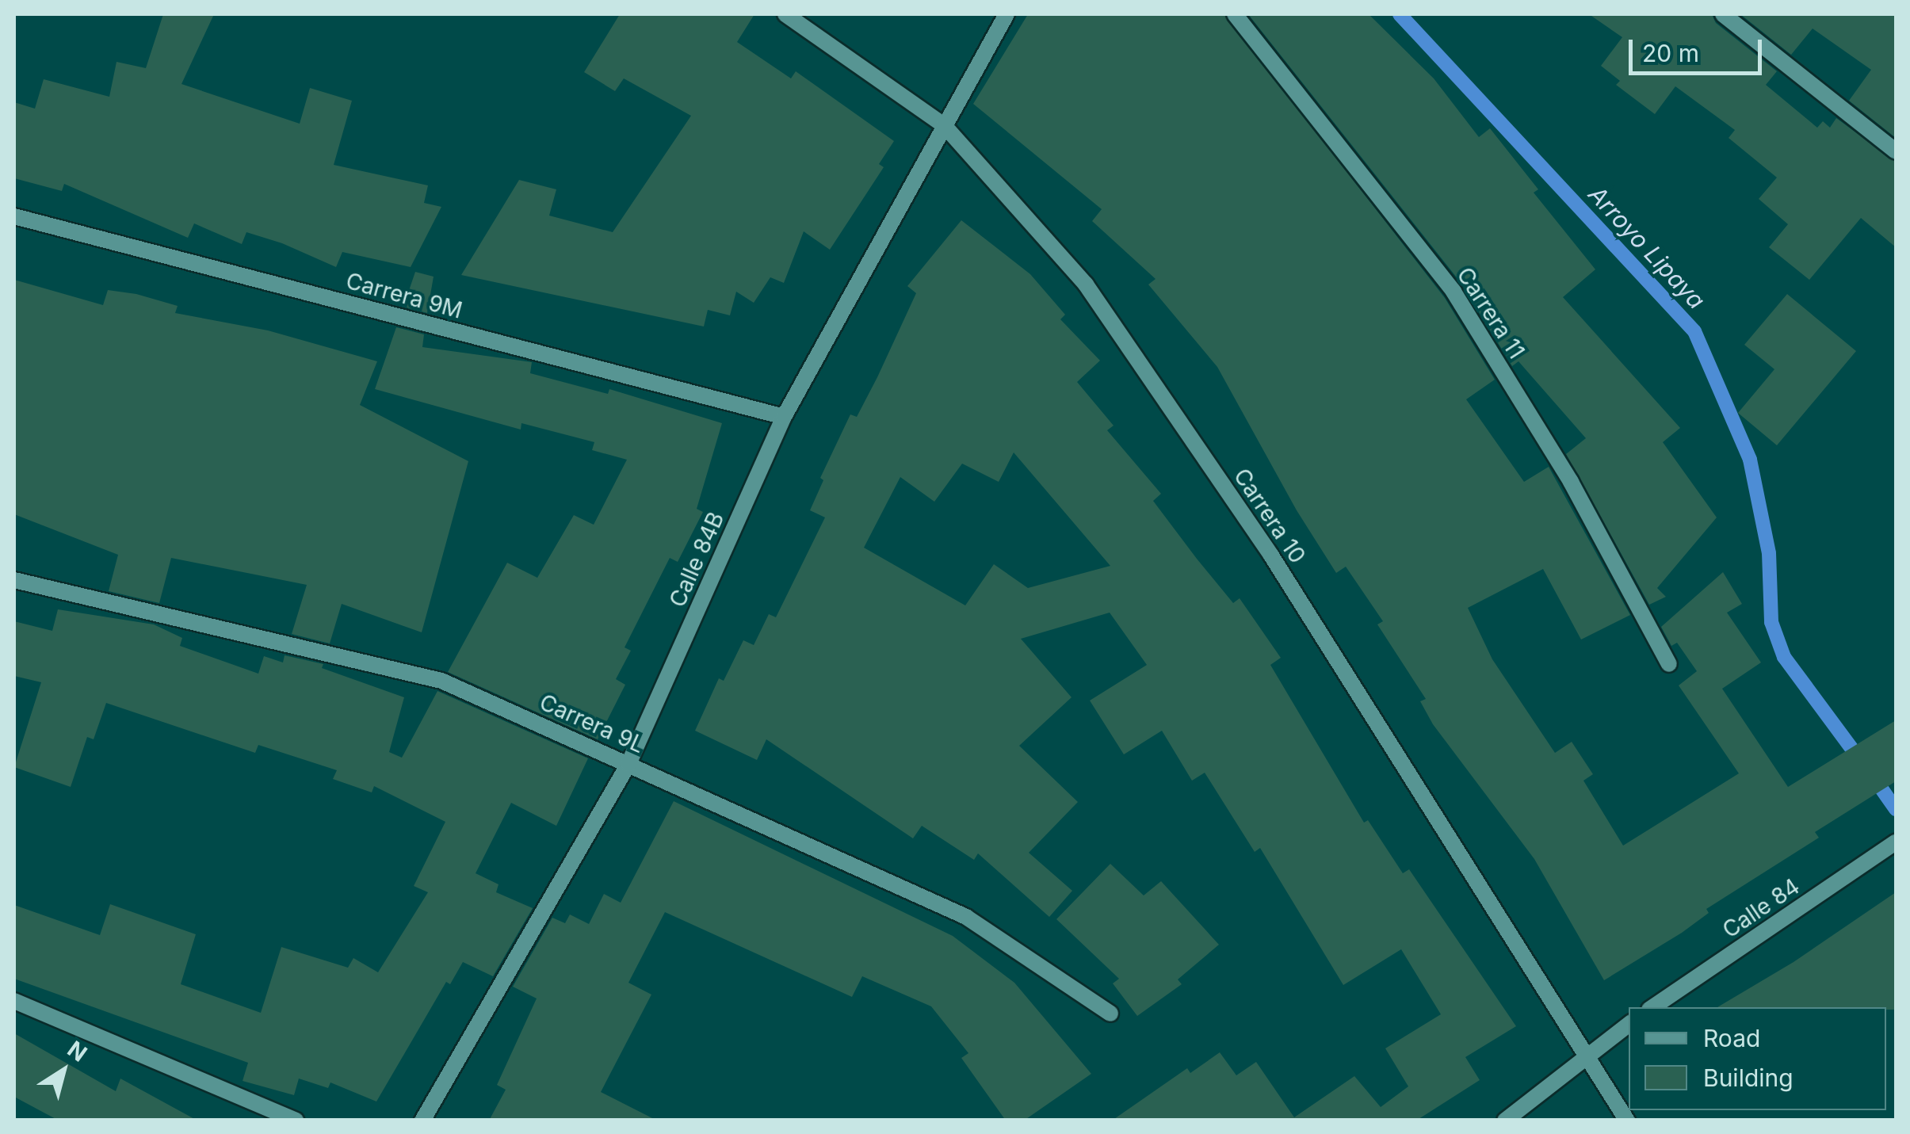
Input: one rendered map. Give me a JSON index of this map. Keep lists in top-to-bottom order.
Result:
{
  "streets": {
    "street": [
      "Carrera 9M",
      "Carrera 11",
      "Carrera 10",
      "Calle 84B",
      "Carrera 9L",
      "Calle 84"
    ]
  },
  "crossings": [
    ["Carrera 9M", "Calle 84B"],
    ["Carrera 10", "Calle 84B"],
    ["Calle 84B", "Carrera 9L"]
  ],
  "water": ["Arroyo Lipaya"],
  "legend": ["Road", "Building"],
  "scale_bar": "20 m",
  "north": "top right"
}
